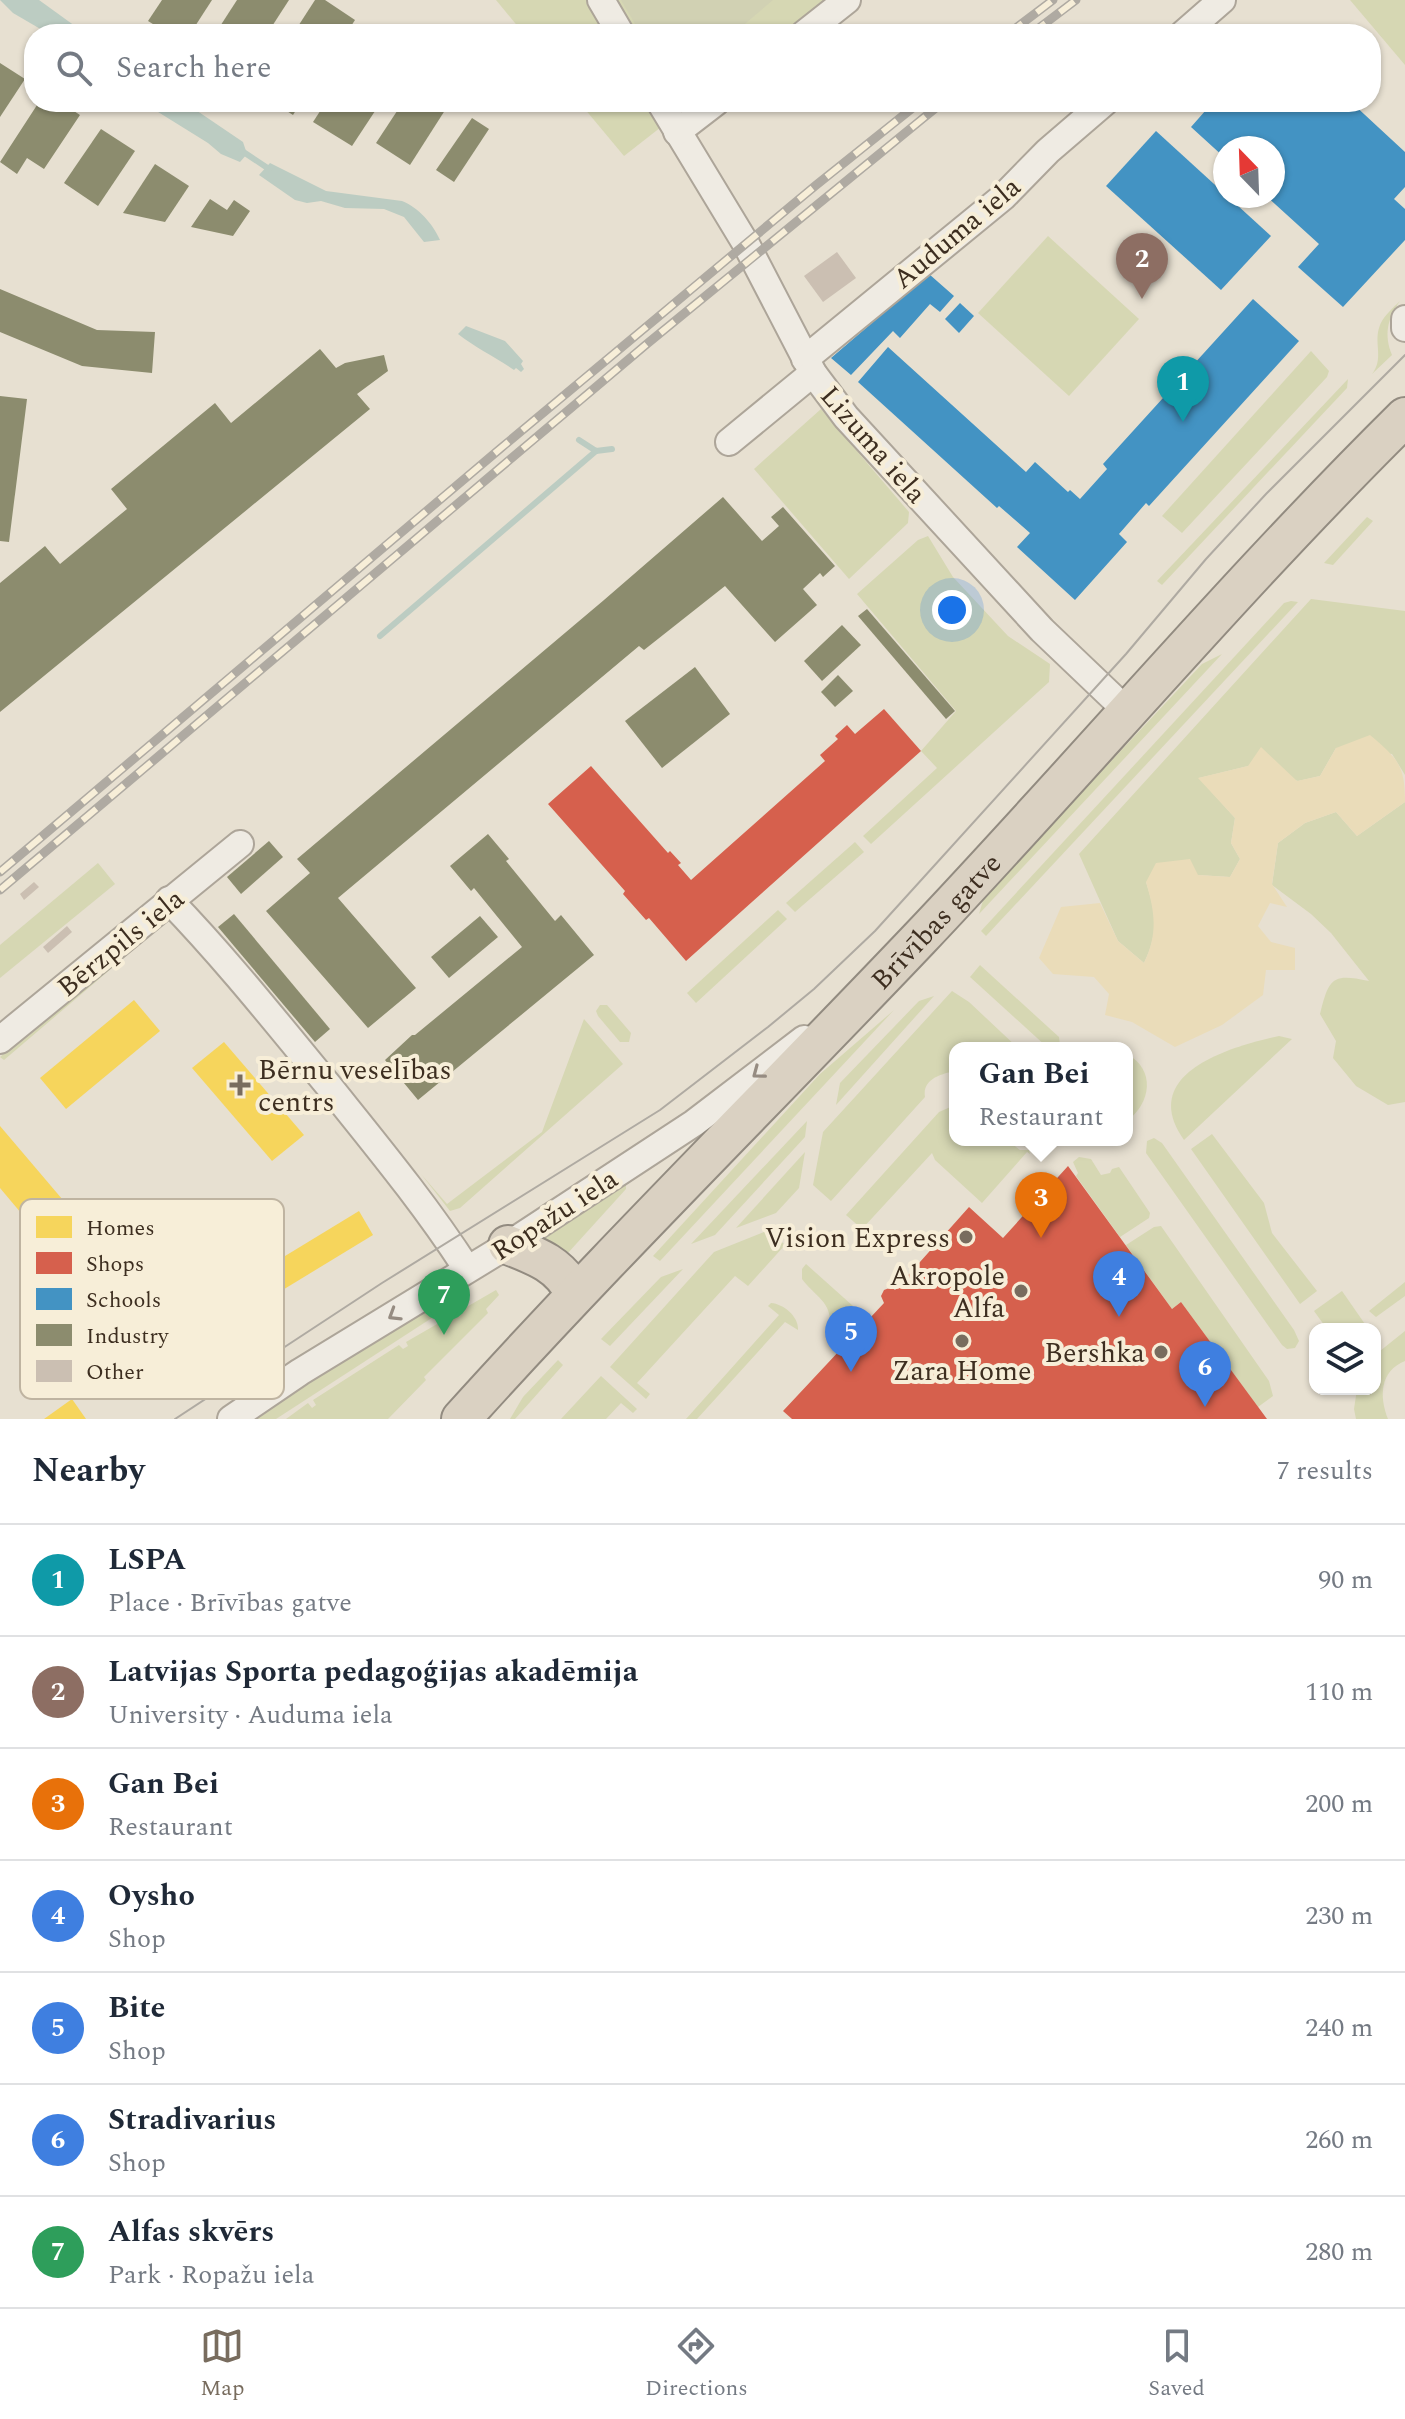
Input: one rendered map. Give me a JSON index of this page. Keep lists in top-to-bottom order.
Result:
{
  "streets": {
    "highway": ["Brīvības gatve"],
    "street": [
      "Auduma iela",
      "Lizuma iela",
      "Bērzpils iela",
      "Ropažu iela"
    ]
  },
  "crossings": [
    ["Auduma iela", "Lizuma iela"],
    ["Lizuma iela", "Brīvības gatve"],
    ["Brīvības gatve", "Ropažu iela"]
  ],
  "one_way": ["Ropažu iela"],
  "places": {
    "health": ["Bērnu veselības centrs"],
    "other": [
      "Vision Express",
      "Akropole Alfa",
      "Zara Home",
      "Bershka"
    ]
  },
  "legend": [
    "Homes",
    "Shops",
    "Schools",
    "Industry",
    "Other"
  ],
  "north": "top left",
  "page": {
    "search": "Search here",
    "pins": [
      "2",
      "1",
      "3",
      "4",
      "7",
      "5",
      "6"
    ],
    "popup": ["Gan Bei", "Restaurant"],
    "heading": ["Nearby", "7 results"],
    "list": [
      {
        "mark": "1",
        "name": "LSPA",
        "note": "Place · Brīvības gatve",
        "value": "90 m"
      },
      {
        "mark": "2",
        "name": "Latvijas Sporta pedagoģijas akadēmija",
        "note": "University · Auduma iela",
        "value": "110 m"
      },
      {
        "mark": "3",
        "name": "Gan Bei",
        "note": "Restaurant",
        "value": "200 m"
      },
      {
        "mark": "4",
        "name": "Oysho",
        "note": "Shop",
        "value": "230 m"
      },
      {
        "mark": "5",
        "name": "Bite",
        "note": "Shop",
        "value": "240 m"
      },
      {
        "mark": "6",
        "name": "Stradivarius",
        "note": "Shop",
        "value": "260 m"
      },
      {
        "mark": "7",
        "name": "Alfas skvērs",
        "note": "Park · Ropažu iela",
        "value": "280 m"
      }
    ],
    "nav": ["Map", "Directions", "Saved"]
  }
}
